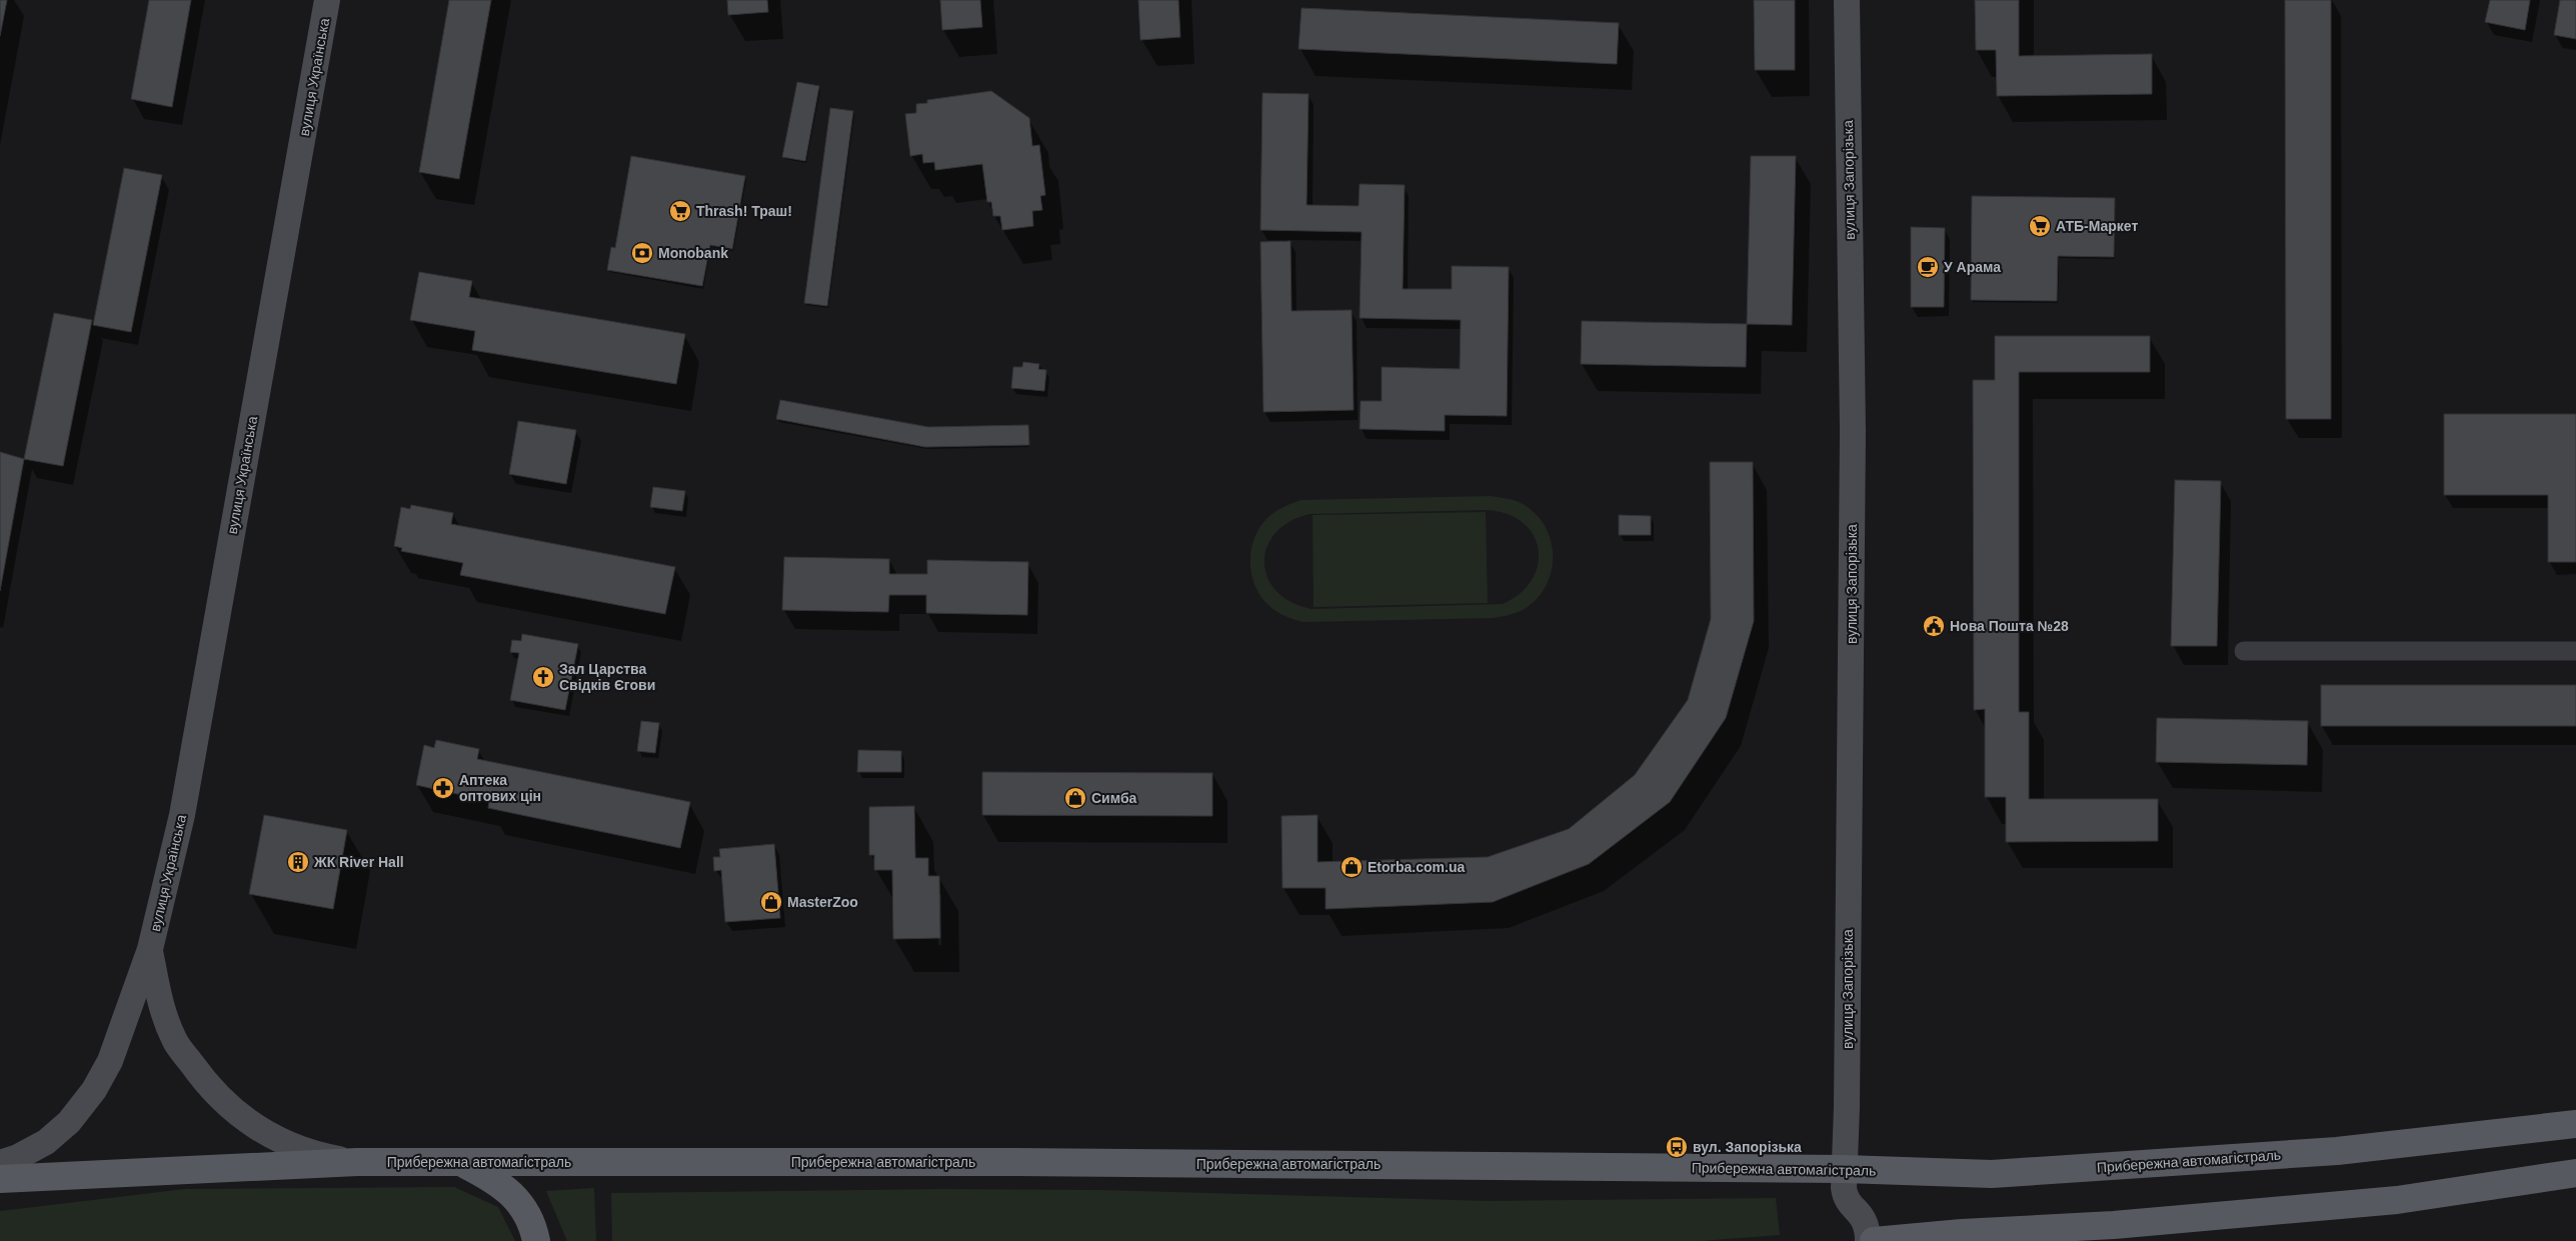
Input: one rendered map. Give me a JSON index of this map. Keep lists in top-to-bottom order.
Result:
{
  "streets": {
    "main road": ["вулиця Українська", "вулиця Запорізька", "Прибережна автомагістраль"]
  },
  "crossings": [
    ["вулиця Українська", "Прибережна автомагістраль"],
    ["вулиця Запорізька", "Прибережна автомагістраль"]
  ],
  "places": {
    "supermarket": ["Thrash! Траш!", "АТБ-Маркет"],
    "bank": ["Monobank"],
    "cafe": ["У Арама"],
    "public building": ["Нова Пошта №28"],
    "church": ["Зал Царства Свідків Єгови"],
    "pharmacy": ["Аптека оптових цін"],
    "shop": ["Симба", "Etorba.com.ua", "MasterZoo"],
    "building": ["ЖК River Hall"],
    "bus stop": ["вул. Запорізька"]
  }
}
